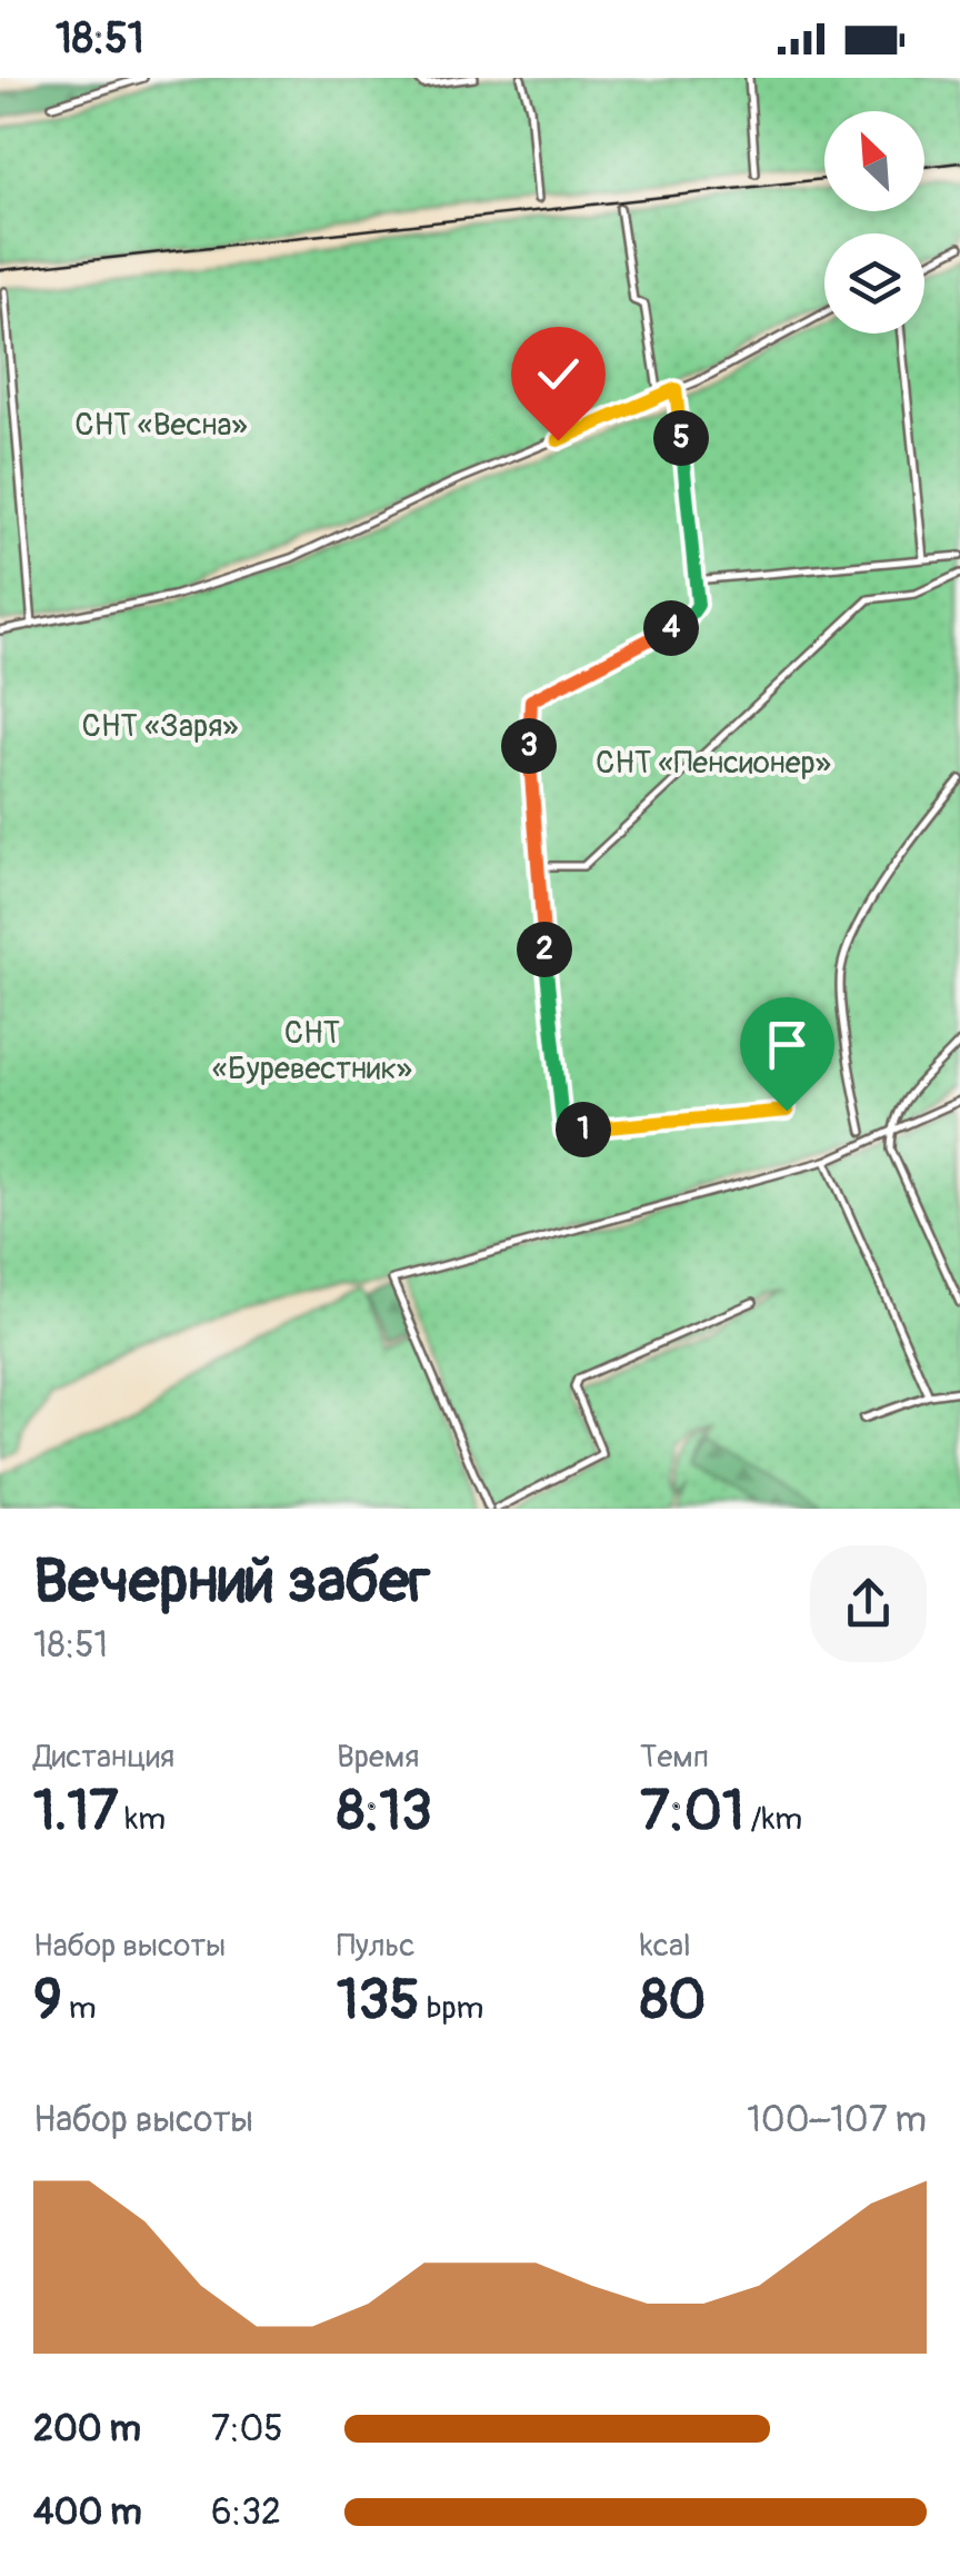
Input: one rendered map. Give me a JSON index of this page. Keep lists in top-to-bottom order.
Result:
{
  "parks": [
    "СНТ «Весна»",
    "СНТ «Заря»",
    "СНТ «Пенсионер»",
    "СНТ «Буревестник»"
  ],
  "north": "top left",
  "page": {
    "status": "18:51",
    "pins": [
      "5",
      "4",
      "3",
      "2",
      "1"
    ],
    "heading": ["Вечерний забег", "18:51"],
    "stats": [
      ["Дистанция", "1.17 km"],
      ["Время", "8:13"],
      ["Темп", "7:01 /km"],
      ["Набор высоты", "9 m"],
      ["Пульс", "135 bpm"],
      ["kcal", "80"]
    ],
    "chart": ["Набор высоты", "100–107 m"],
    "list": [
      {
        "name": "200 m",
        "note": "7:05"
      },
      {
        "name": "400 m",
        "note": "6:32"
      }
    ]
  }
}
